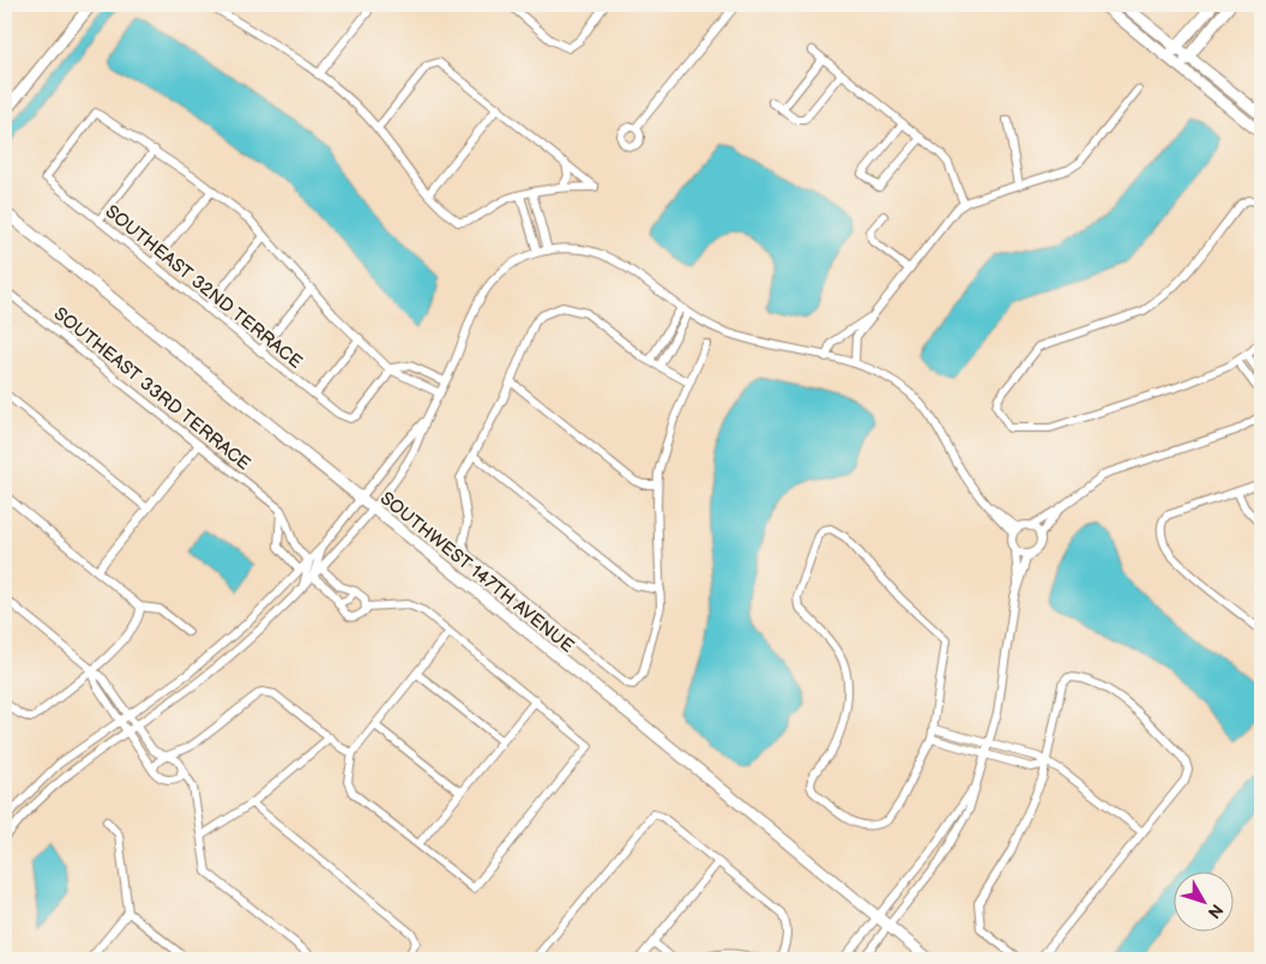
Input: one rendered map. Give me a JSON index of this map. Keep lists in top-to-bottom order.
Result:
{
  "streets": {
    "street": ["SOUTHEAST 32ND TERRACE", "SOUTHEAST 33RD TERRACE", "SOUTHWEST 147TH AVENUE"]
  },
  "north": "bottom right"
}
